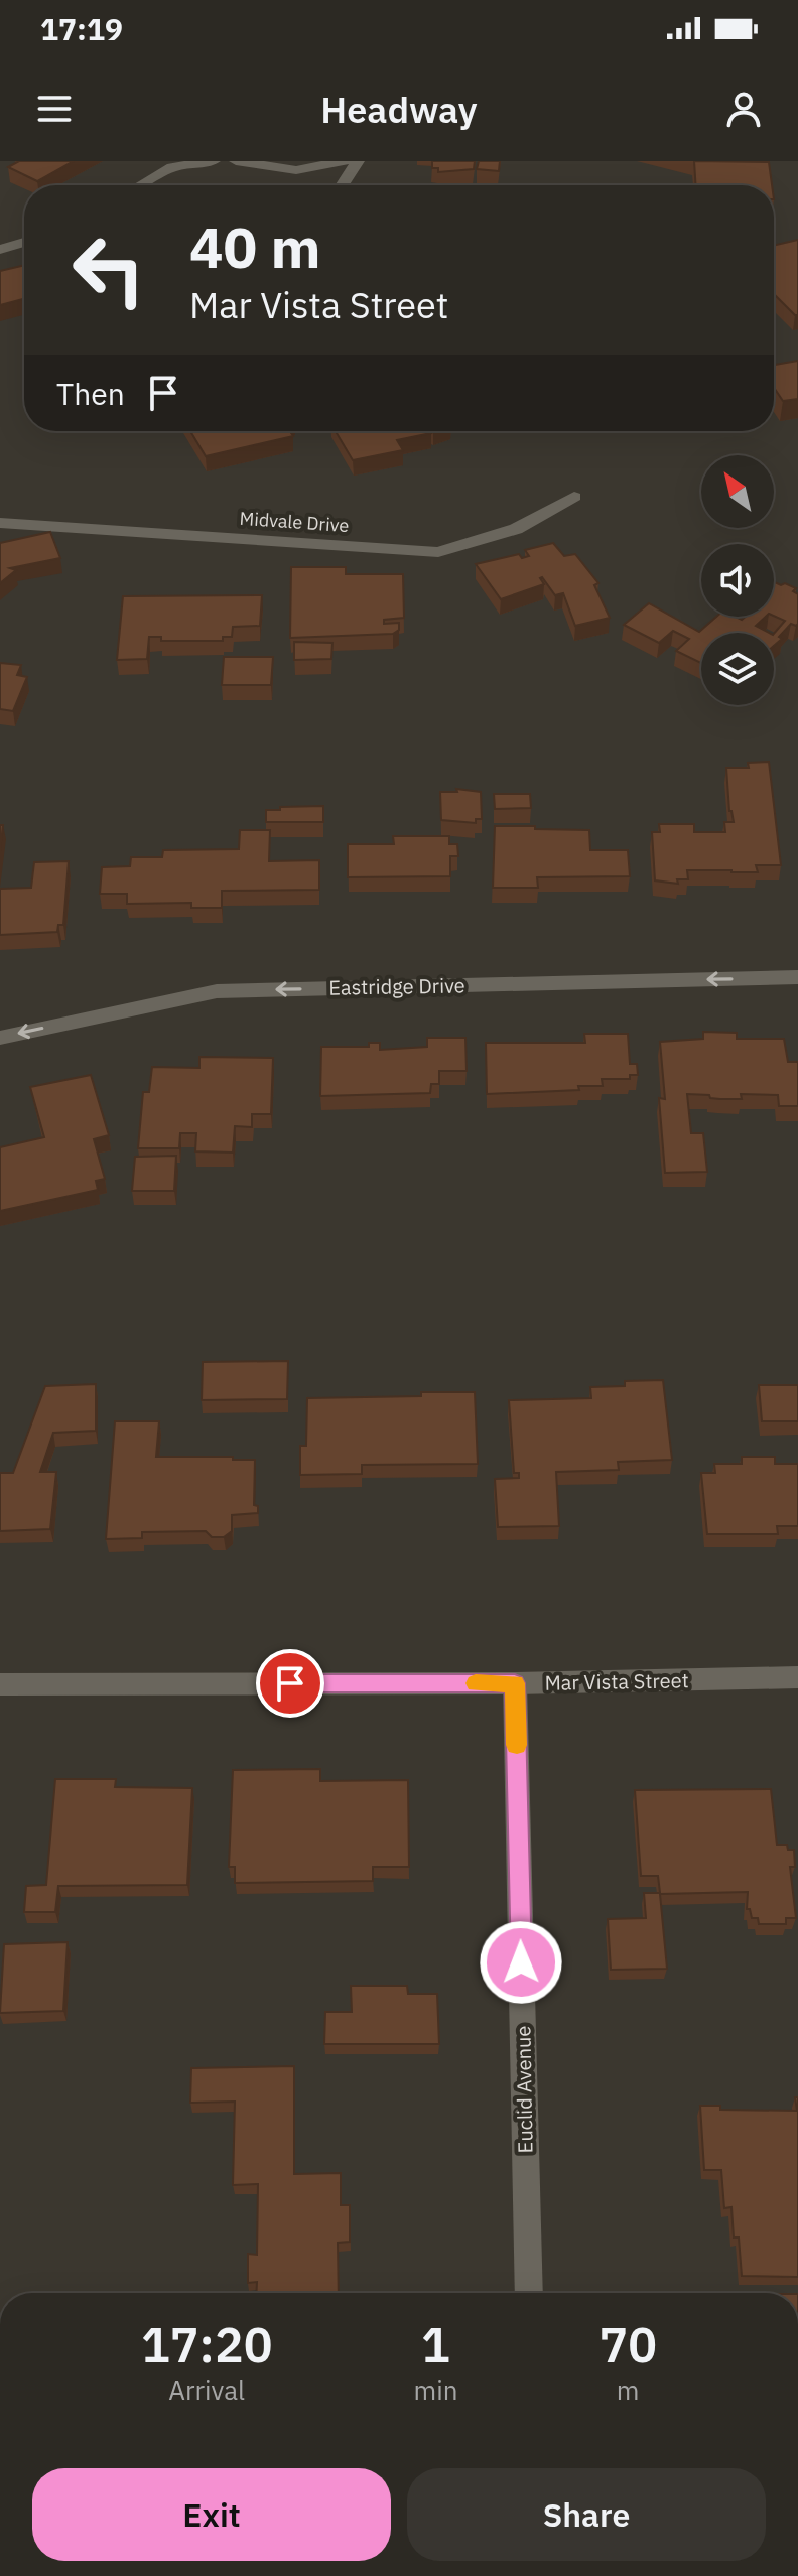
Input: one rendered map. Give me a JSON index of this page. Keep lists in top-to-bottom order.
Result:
{
  "streets": {
    "street": [
      "Midvale Drive",
      "Eastridge Drive",
      "Mar Vista Street",
      "Euclid Avenue"
    ]
  },
  "crossings": [
    ["Mar Vista Street", "Euclid Avenue"]
  ],
  "one_way": ["Eastridge Drive"],
  "north": "top left",
  "page": {
    "status": "17:19",
    "header": "Headway",
    "turn": ["40 m", "Mar Vista Street"],
    "then": "Then",
    "eta": [
      "17:20",
      "Arrival",
      "1",
      "min",
      "70",
      "m"
    ],
    "buttons": ["Exit", "Share"]
  }
}
